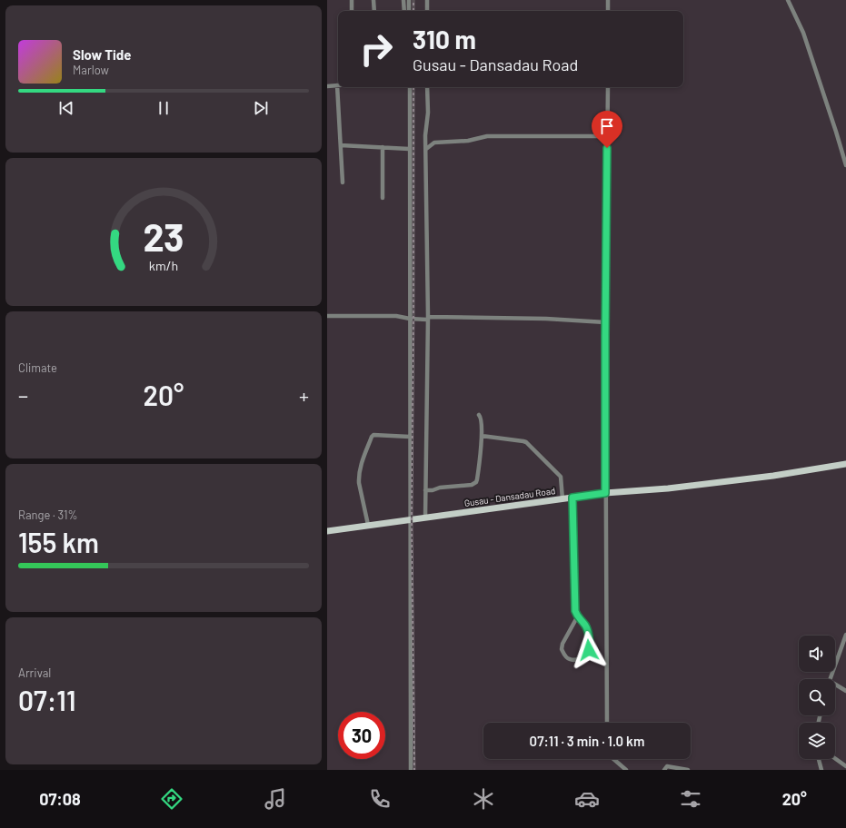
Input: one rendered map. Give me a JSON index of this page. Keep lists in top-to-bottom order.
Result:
{
  "streets": {
    "main road": ["Gusau - Dansadau Road"]
  },
  "page": {
    "turn": ["310 m", "Gusau - Dansadau Road"],
    "song": ["Slow Tide", "Marlow"],
    "tile": [
      "Climate",
      ["Range · 31%", "155 km"],
      ["Arrival", "07:11"]
    ],
    "heat": ["−", "20°", "+"],
    "limit": "30",
    "trip": "07:11 · 3 min · 1.0 km",
    "tabs": ["07:08", "20°"],
    "gauge": ["23", "km/h"]
  }
}
